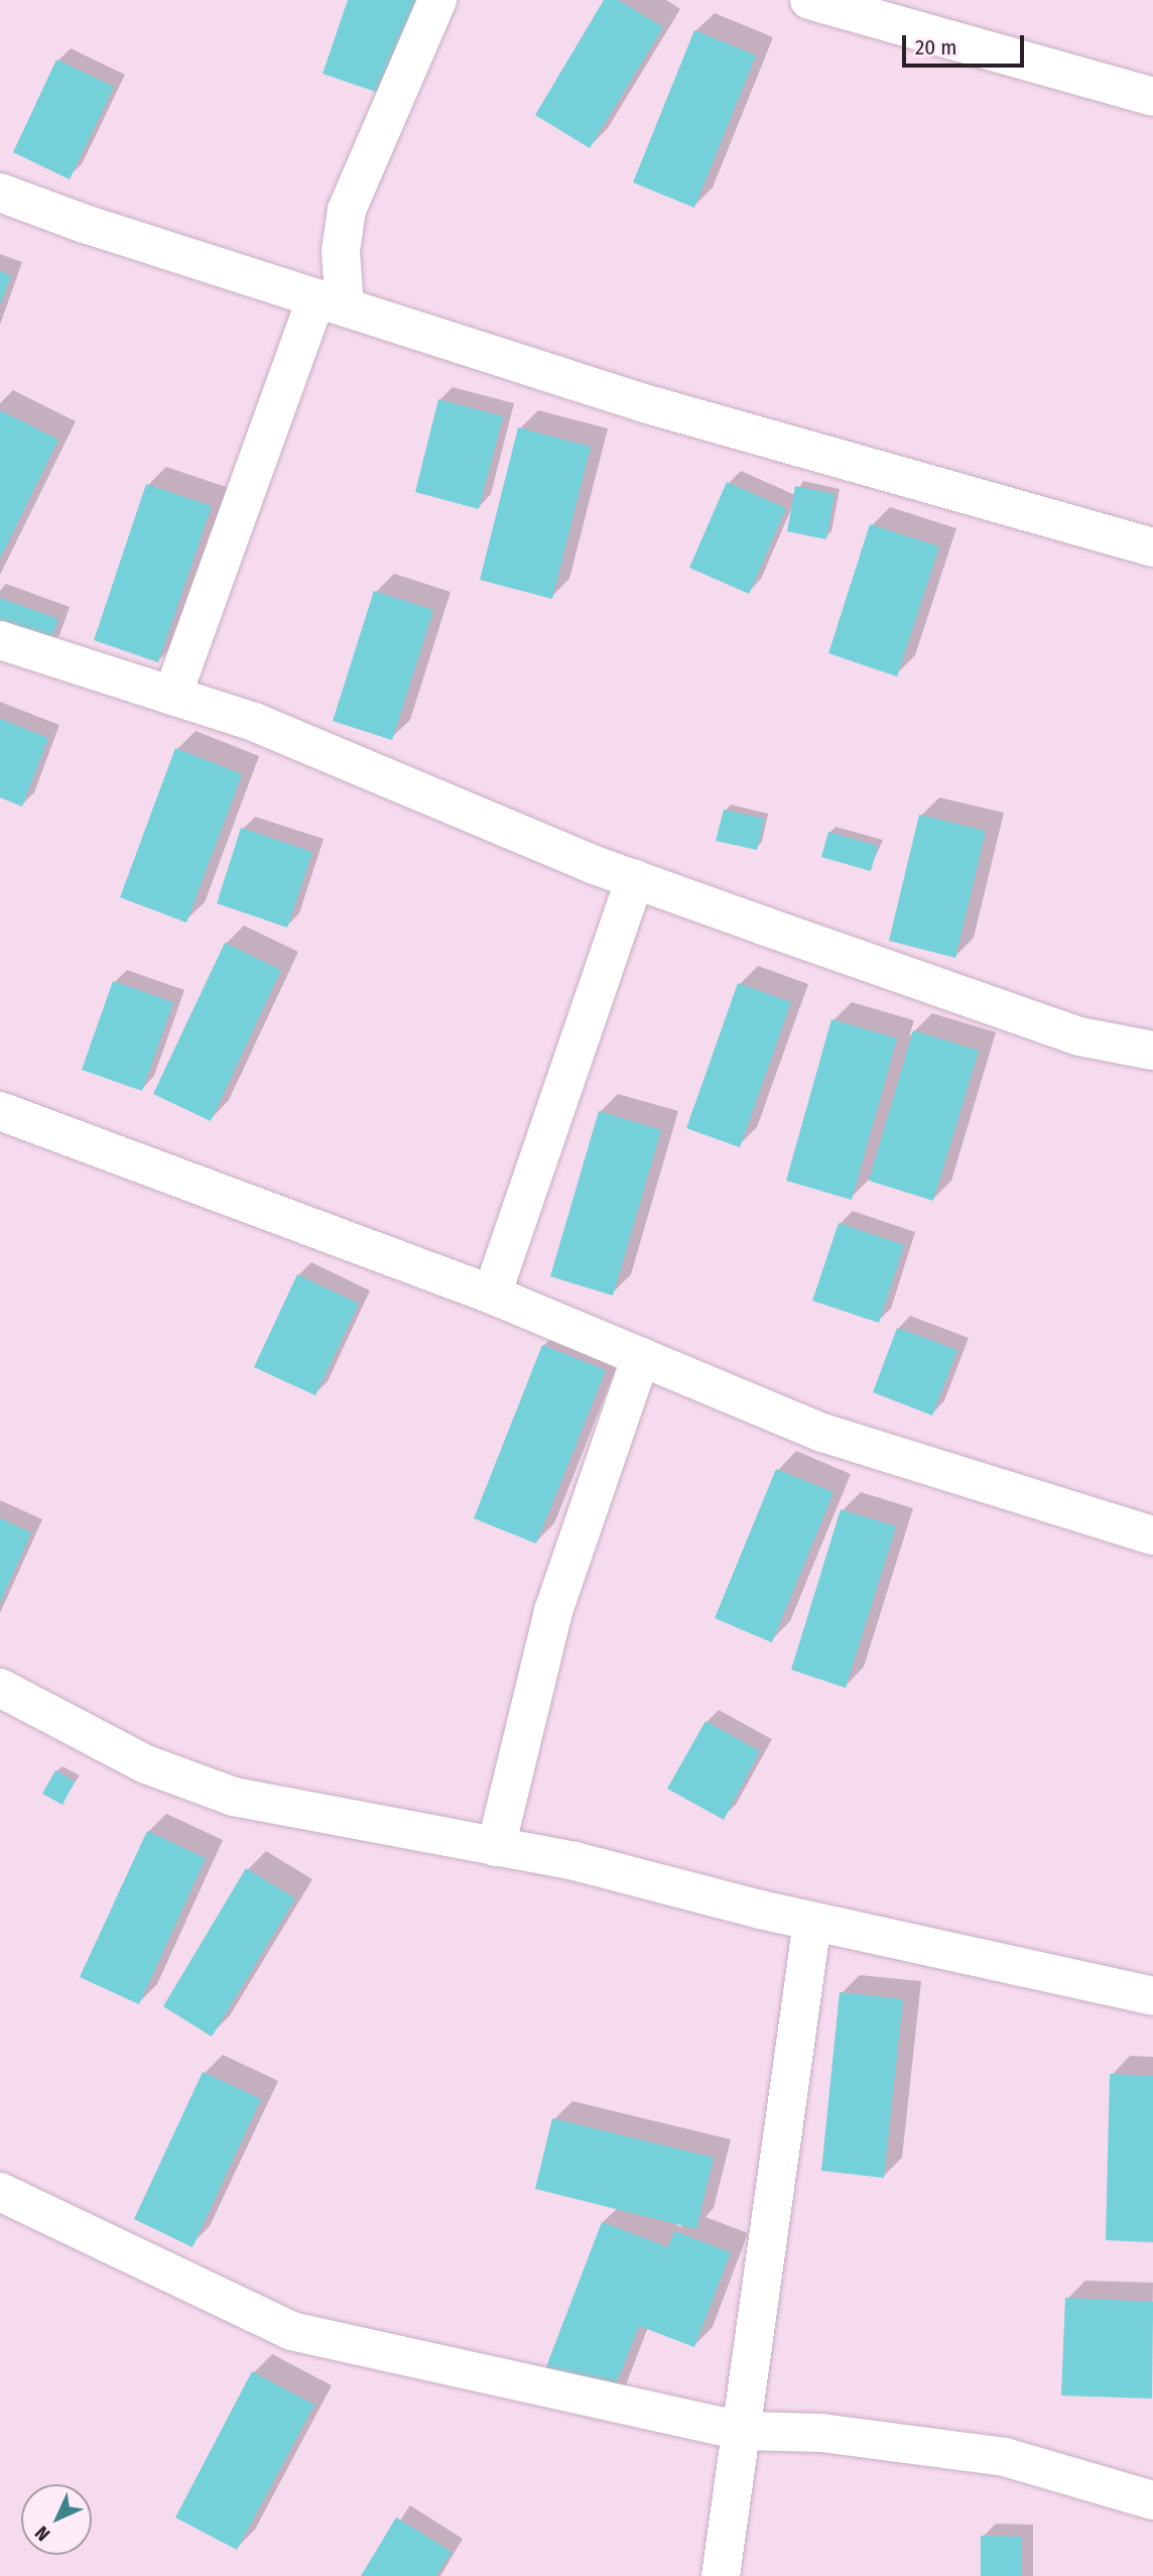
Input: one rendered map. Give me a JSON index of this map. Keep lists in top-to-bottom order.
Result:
{
  "scale_bar": "20 m",
  "north": "bottom left"
}
